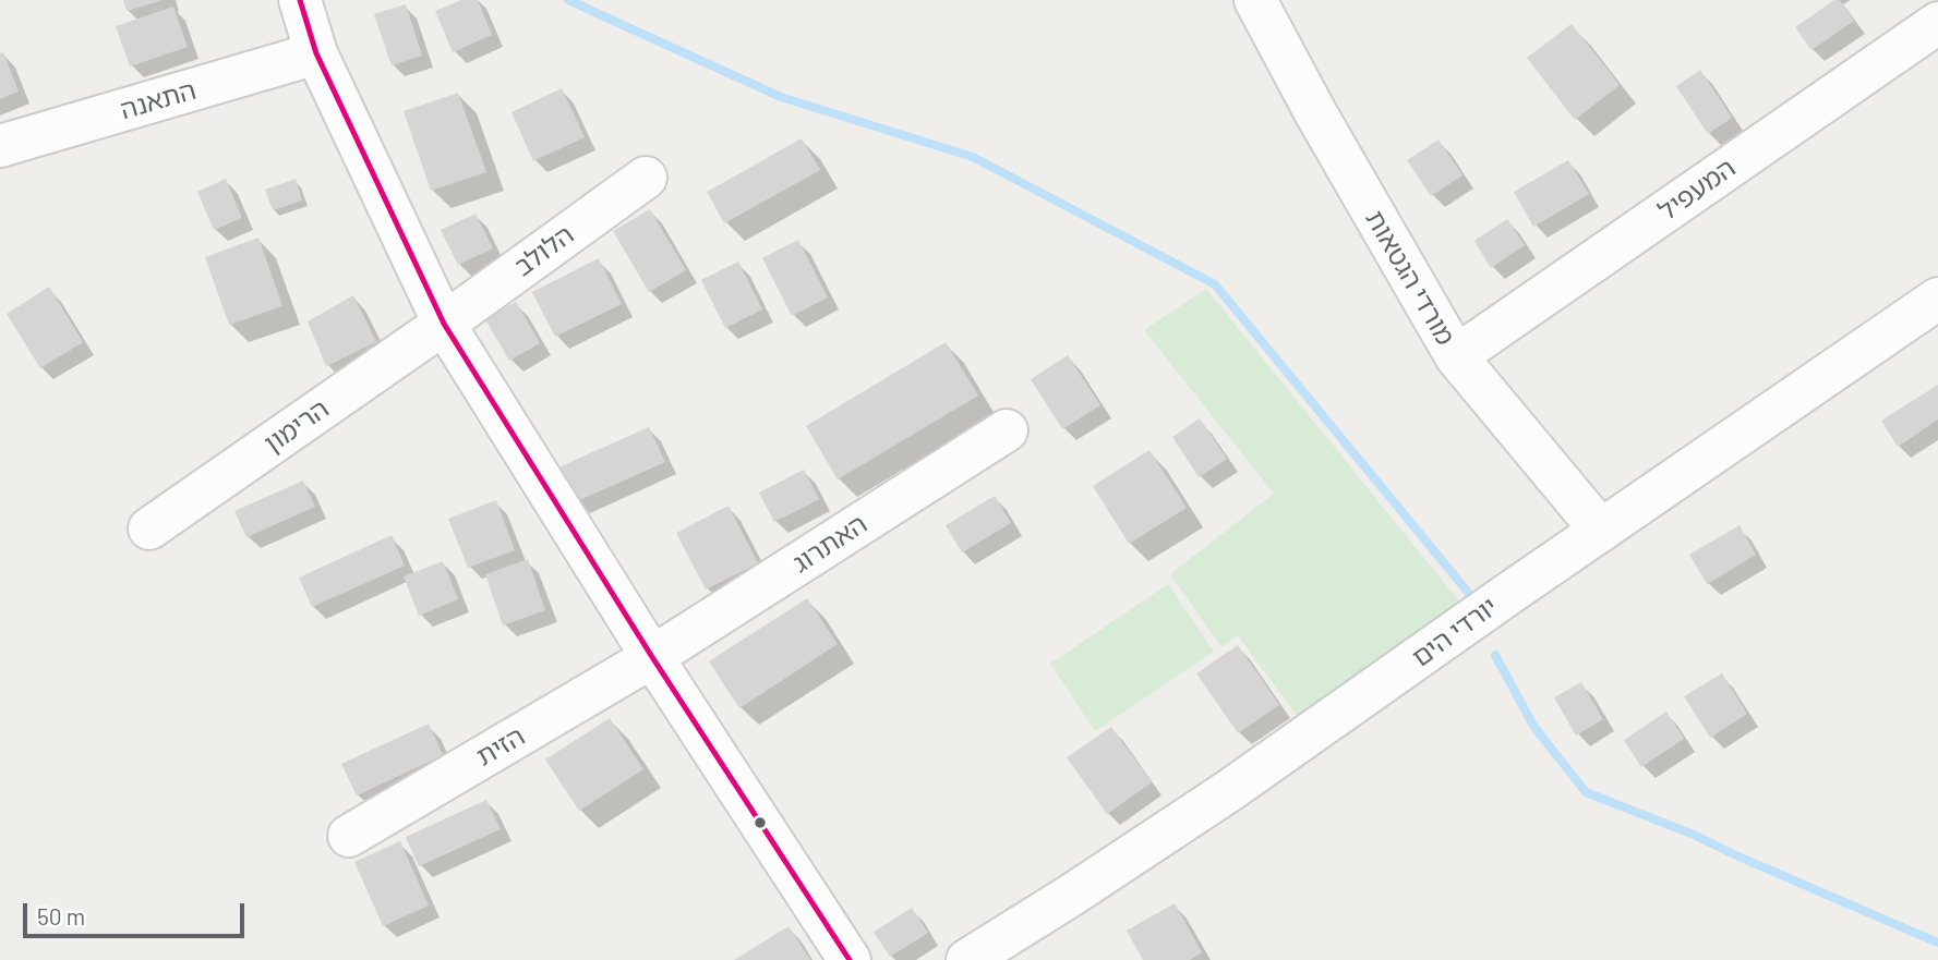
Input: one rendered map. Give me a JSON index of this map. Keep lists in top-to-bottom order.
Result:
{
  "streets": {
    "street": [
      "התאנה",
      "המעפיל",
      "הלולב",
      "מורדי הגטאות",
      "הרימון",
      "האתרוג",
      "יורדי הים",
      "הזית"
    ]
  },
  "crossings": [
    ["המעפיל", "מורדי הגטאות"],
    ["הלולב", "הרימון"],
    ["מורדי הגטאות", "יורדי הים"],
    ["האתרוג", "הזית"]
  ],
  "scale_bar": "50 m"
}
